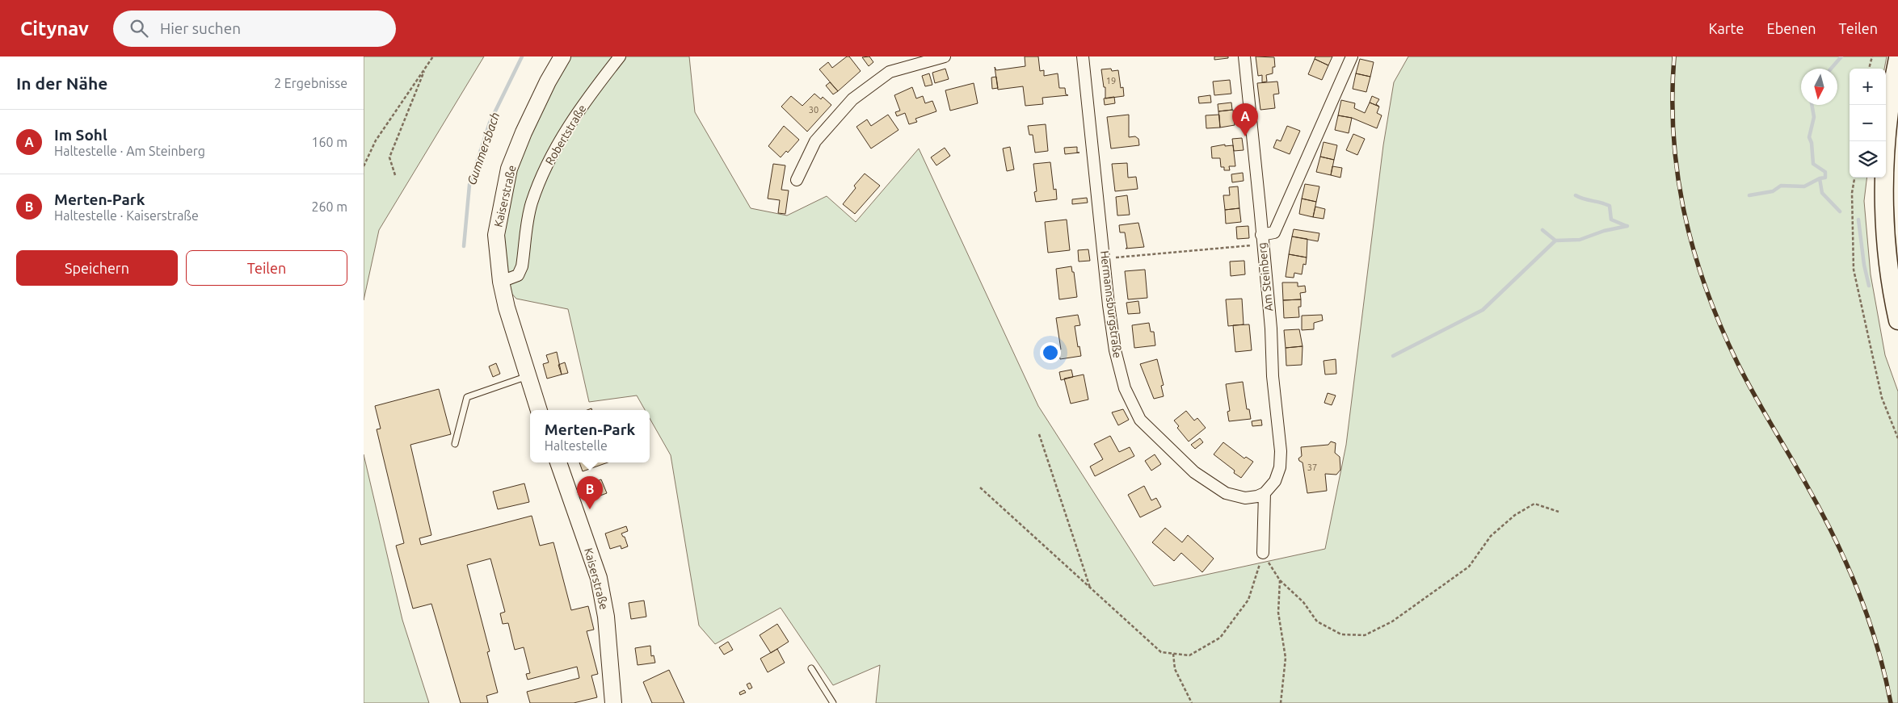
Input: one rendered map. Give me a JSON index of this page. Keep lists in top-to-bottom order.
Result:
{
  "streets": {
    "street": [
      "Robertstraße",
      "Kaiserstraße",
      "Am Steinberg",
      "Hermannsburgstraße"
    ]
  },
  "crossings": [
    ["Robertstraße", "Kaiserstraße"],
    ["Am Steinberg", "Hermannsburgstraße"]
  ],
  "water": ["Gummersbach"],
  "house_numbers": ["19", "30", "37"],
  "north": "bottom",
  "page": {
    "header": "Citynav",
    "search": "Hier suchen",
    "nav": ["Karte", "Ebenen", "Teilen"],
    "heading": ["In der Nähe", "2 Ergebnisse"],
    "map_buttons": ["+", "−"],
    "pins": ["A", "B"],
    "list": [
      {
        "mark": "A",
        "name": "Im Sohl",
        "note": "Haltestelle · Am Steinberg",
        "value": "160 m"
      },
      {
        "mark": "B",
        "name": "Merten-Park",
        "note": "Haltestelle · Kaiserstraße",
        "value": "260 m"
      }
    ],
    "buttons": ["Speichern", "Teilen"],
    "popup": ["Merten-Park", "Haltestelle"]
  }
}
